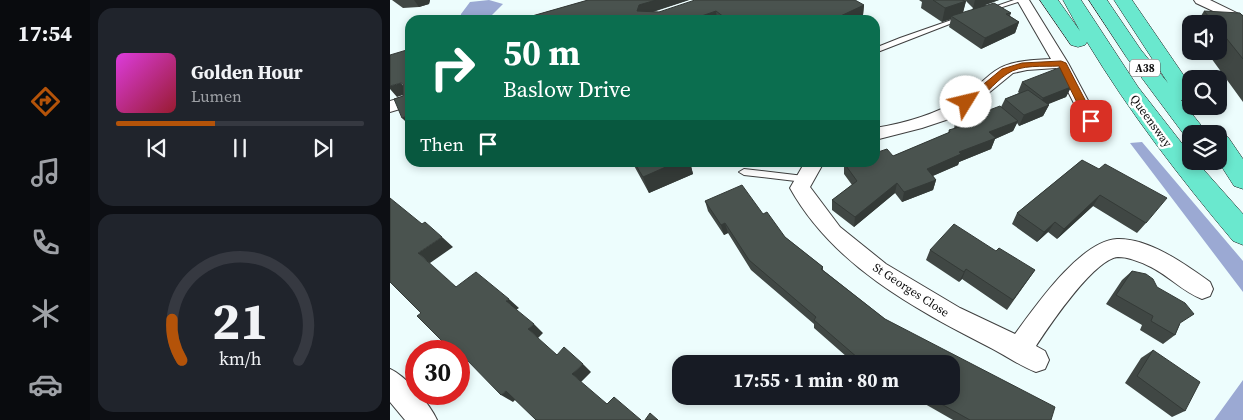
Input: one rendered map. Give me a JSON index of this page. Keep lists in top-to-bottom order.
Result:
{
  "streets": {
    "highway": ["A38", "Queensway"],
    "street": ["St Georges Close"]
  },
  "page": {
    "tabs": "17:54",
    "turn": ["50 m", "Baslow Drive"],
    "song": ["Golden Hour", "Lumen"],
    "then": "Then",
    "limit": "30",
    "trip": "17:55 · 1 min · 80 m",
    "gauge": ["21", "km/h"]
  }
}
